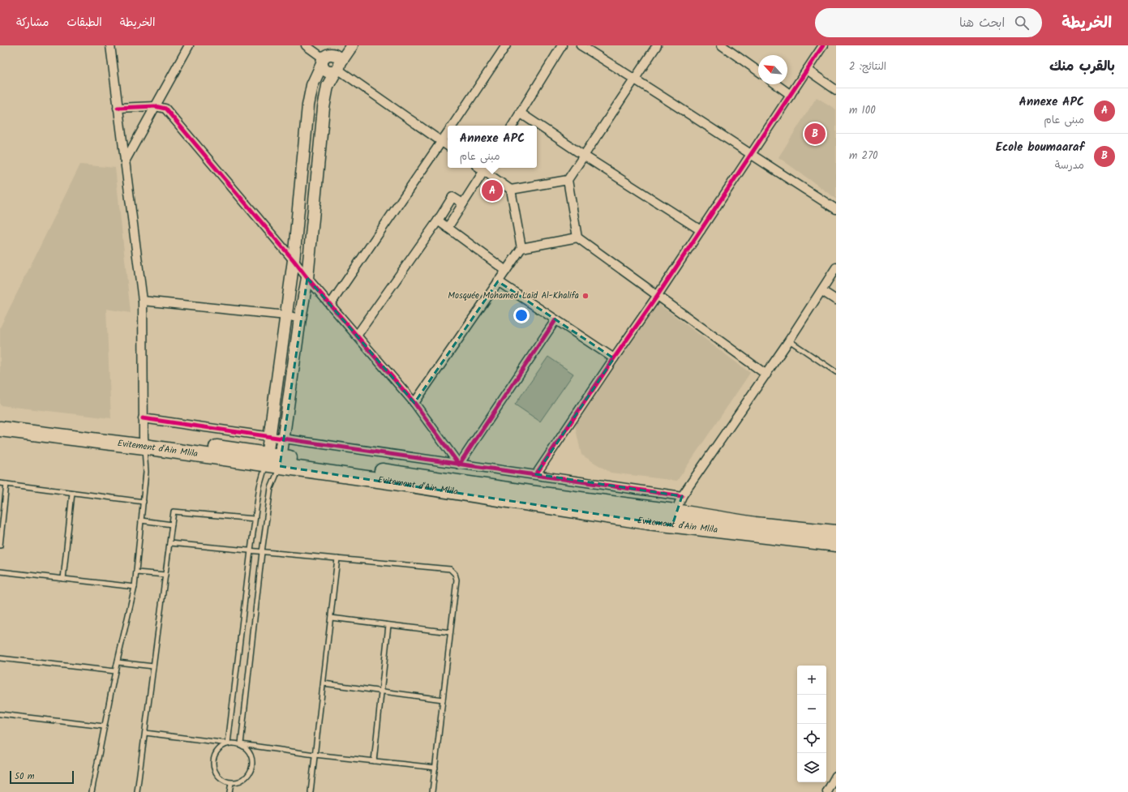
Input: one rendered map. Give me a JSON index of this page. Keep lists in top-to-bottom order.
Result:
{
  "streets": {
    "highway": ["Evitement d'Ain Mlila"]
  },
  "places": ["Mosquée Mohamed Laïd Al-Khalifa"],
  "scale_bar": "50 m",
  "north": "top left",
  "page": {
    "header": "الخريطة",
    "search": "ابحث هنا",
    "nav": ["الخريطة", "الطبقات", "مشاركة"],
    "heading": ["بالقرب منك", "النتائج: 2"],
    "list": [
      {
        "mark": "A",
        "name": "Annexe APC",
        "note": "مبنى عام",
        "value": "100 m"
      },
      {
        "mark": "B",
        "name": "Ecole boumaaraf",
        "note": "مدرسة",
        "value": "270 m"
      }
    ],
    "pins": ["B", "A"],
    "popup": ["Annexe APC", "مبنى عام"],
    "map_buttons": ["+", "−"],
    "scale": "50 m"
  }
}
